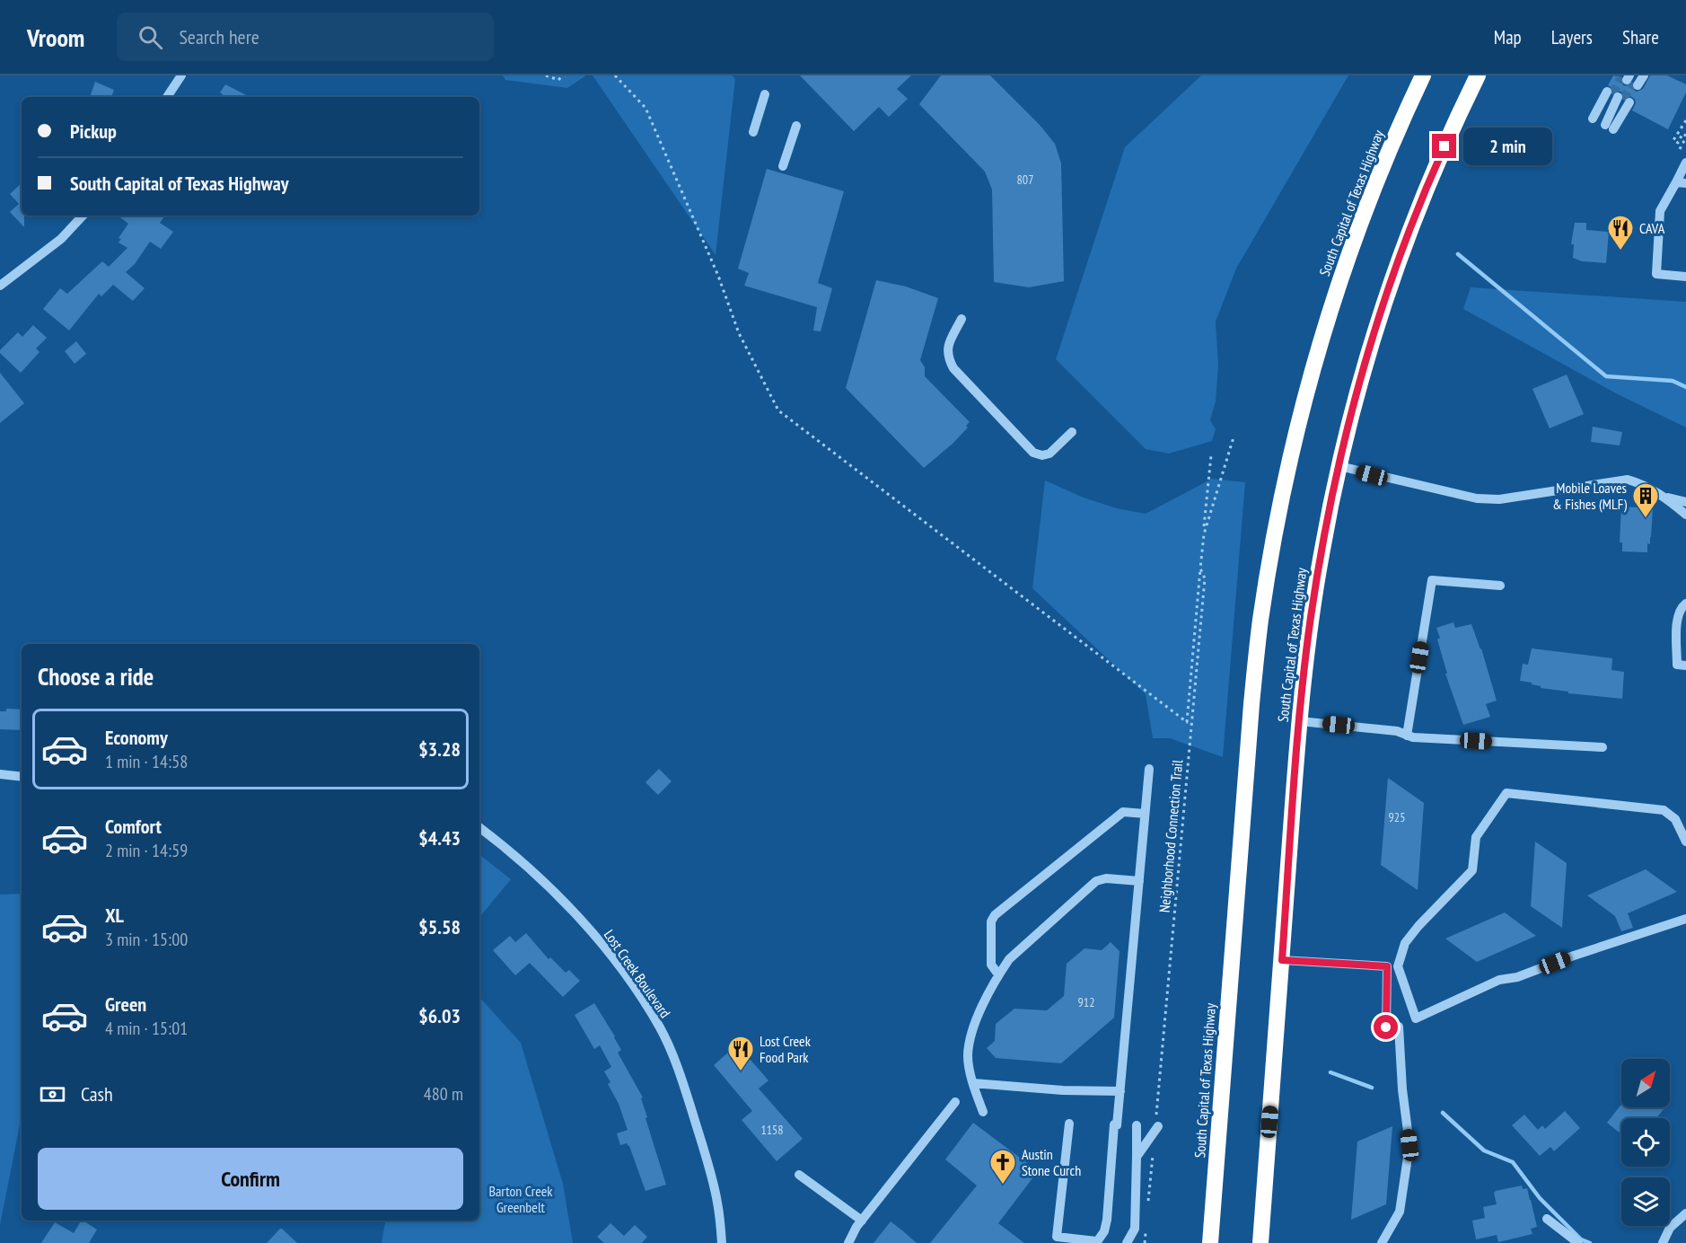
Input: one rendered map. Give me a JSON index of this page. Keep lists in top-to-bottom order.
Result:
{
  "streets": {
    "highway": ["South Capital of Texas Highway"],
    "street": ["Lost Creek Boulevard"],
    "path": ["Neighborhood Connection Trail"]
  },
  "parks": ["Barton Creek Greenbelt"],
  "places": {
    "restaurant": ["CAVA", "Lost Creek Food Park"],
    "building": ["Mobile Loaves & Fishes (MLF)"],
    "church": ["Austin Stone Curch"]
  },
  "house_numbers": [
    "807",
    "925",
    "912",
    "1158"
  ],
  "north": "top right",
  "page": {
    "header": "Vroom",
    "search": "Search here",
    "nav": ["Map", "Layers", "Share"],
    "banner": ["Pickup", "South Capital of Texas Highway"],
    "bubble": "2 min",
    "heading": "Choose a ride",
    "list": [
      {
        "name": "Economy",
        "note": "1 min · 14:58",
        "value": "$3.28"
      },
      {
        "name": "Comfort",
        "note": "2 min · 14:59",
        "value": "$4.43"
      },
      {
        "name": "XL",
        "note": "3 min · 15:00",
        "value": "$5.58"
      },
      {
        "name": "Green",
        "note": "4 min · 15:01",
        "value": "$6.03"
      }
    ],
    "pay": ["Cash", "480 m"],
    "buttons": "Confirm"
  }
}
